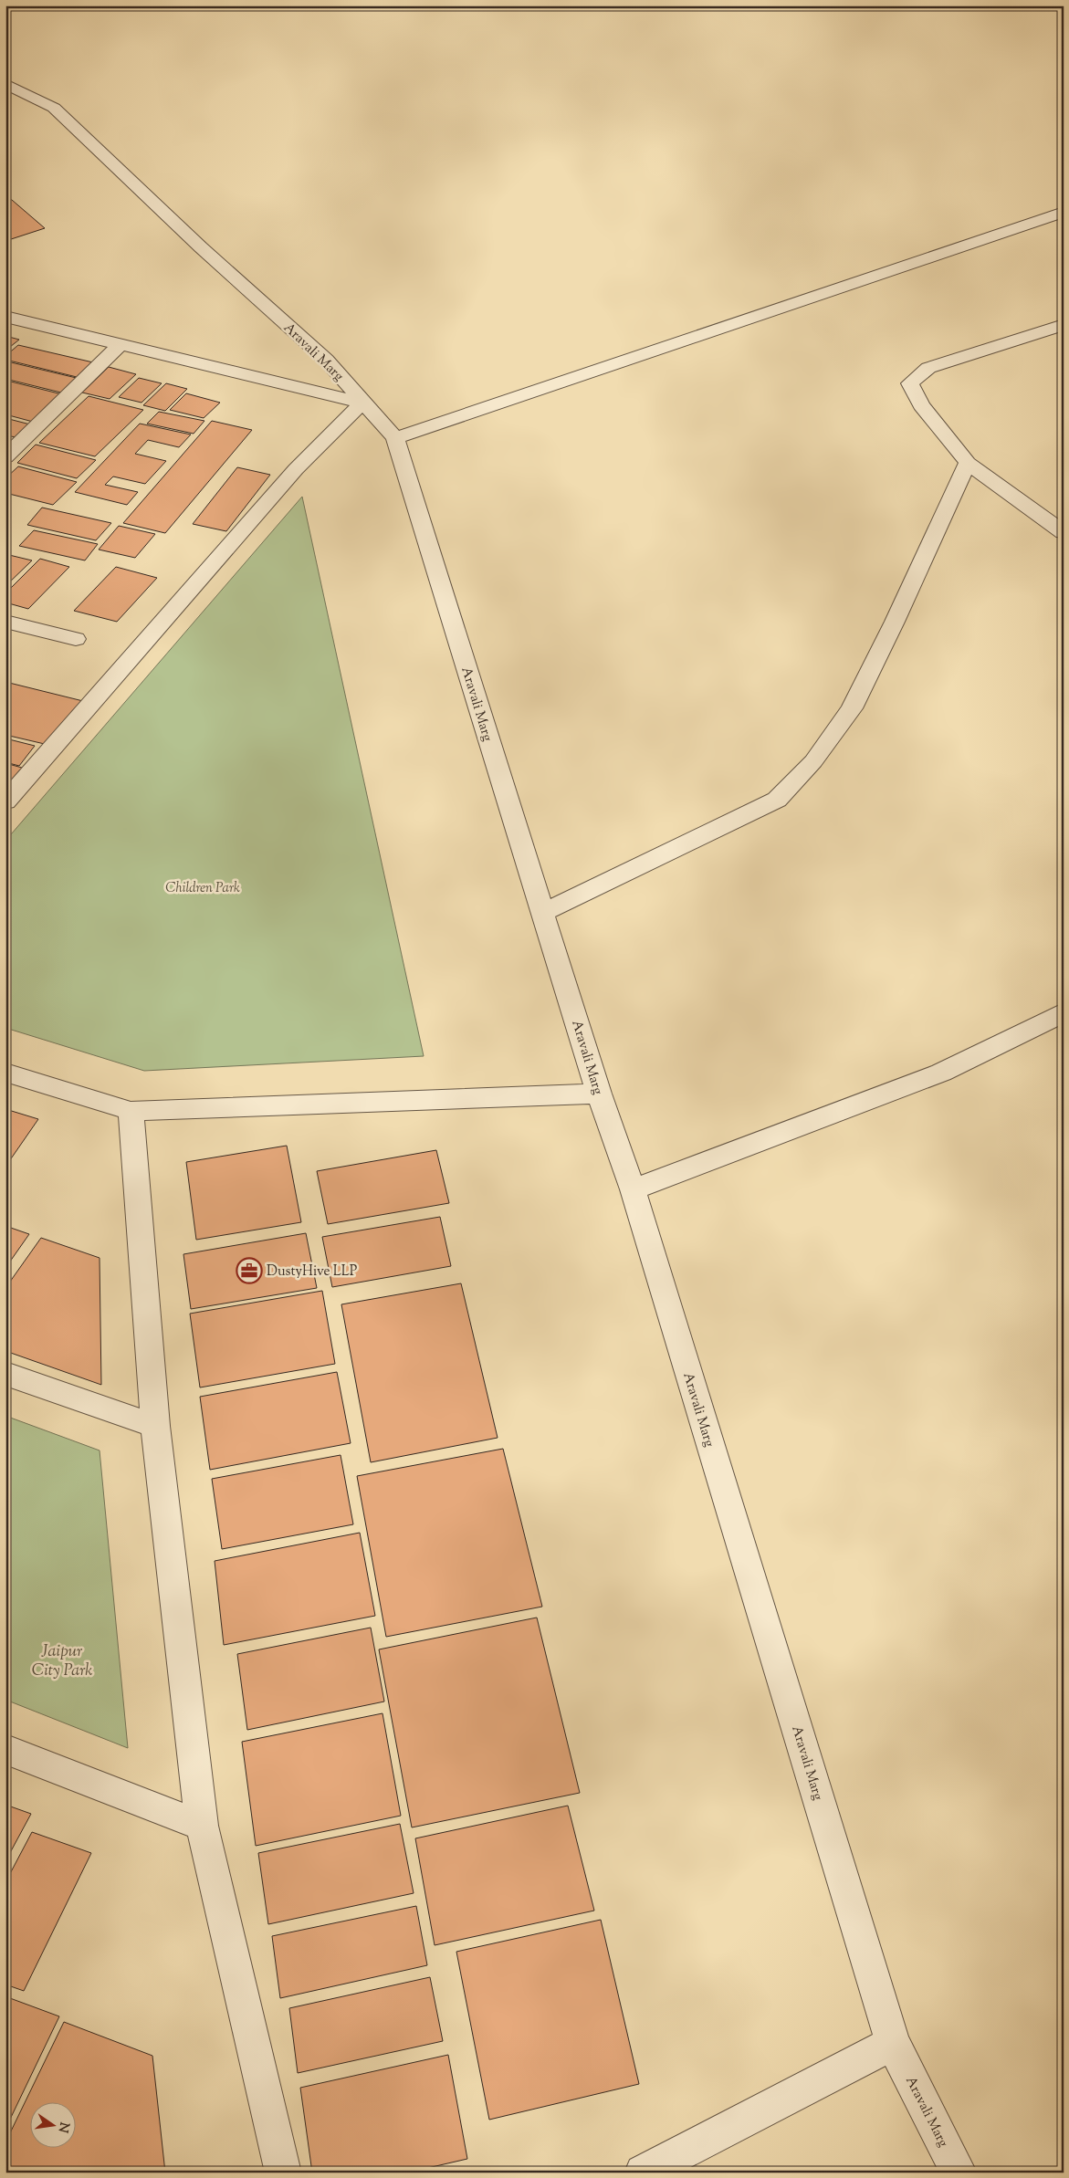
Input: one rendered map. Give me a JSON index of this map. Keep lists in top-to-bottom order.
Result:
{
  "streets": {
    "street": ["Aravali Marg"]
  },
  "parks": ["Children Park", "Jaipur City Park"],
  "places": {
    "office": ["DustyHive LLP"]
  },
  "north": "right"
}
